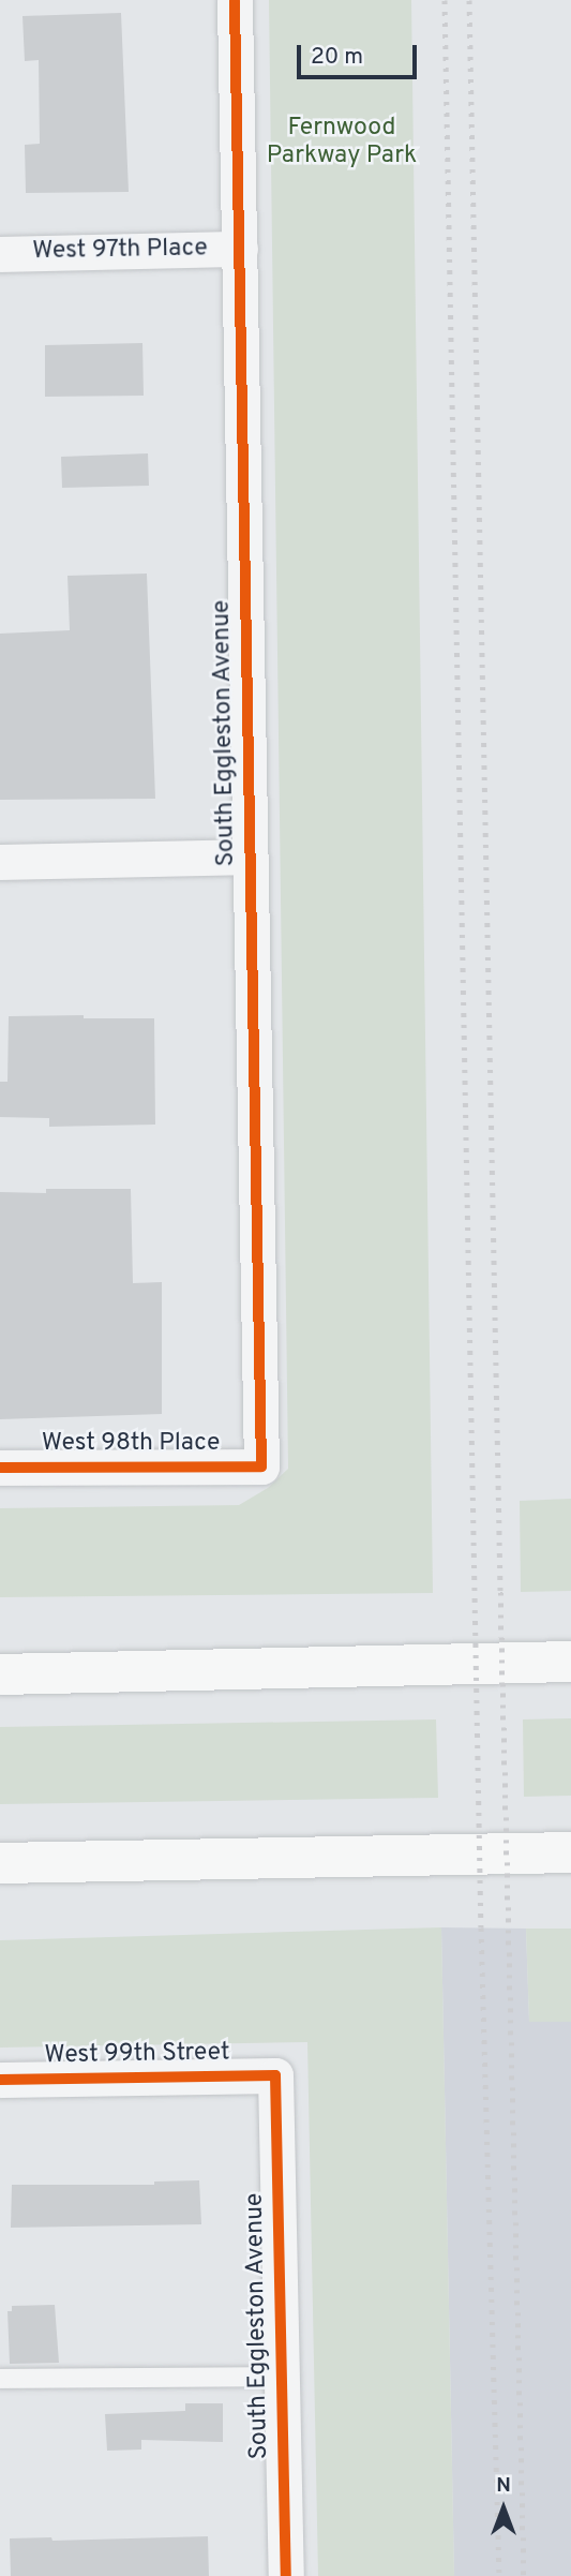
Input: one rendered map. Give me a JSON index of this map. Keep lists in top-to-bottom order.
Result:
{
  "streets": {
    "street": [
      "West 97th Place",
      "South Eggleston Avenue",
      "West 98th Place",
      "West 99th Street"
    ]
  },
  "crossings": [
    ["West 97th Place", "South Eggleston Avenue"],
    ["South Eggleston Avenue", "West 98th Place"],
    ["South Eggleston Avenue", "West 99th Street"]
  ],
  "parks": ["Fernwood Parkway Park"],
  "scale_bar": "20 m",
  "north": "top"
}
